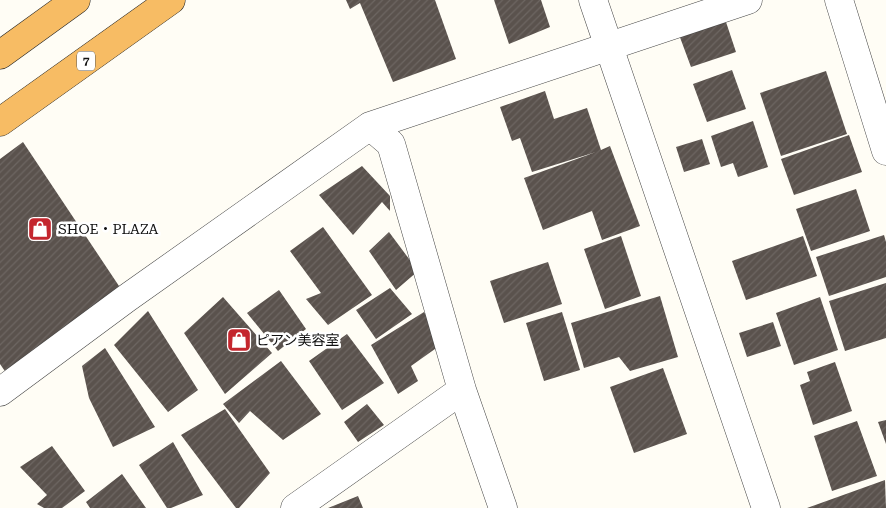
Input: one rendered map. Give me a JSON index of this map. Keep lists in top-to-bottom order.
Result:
{
  "streets": {
    "highway": ["7"]
  },
  "places": {
    "shop": ["SHOE・PLAZA", "ピアン美容室"]
  }
}
